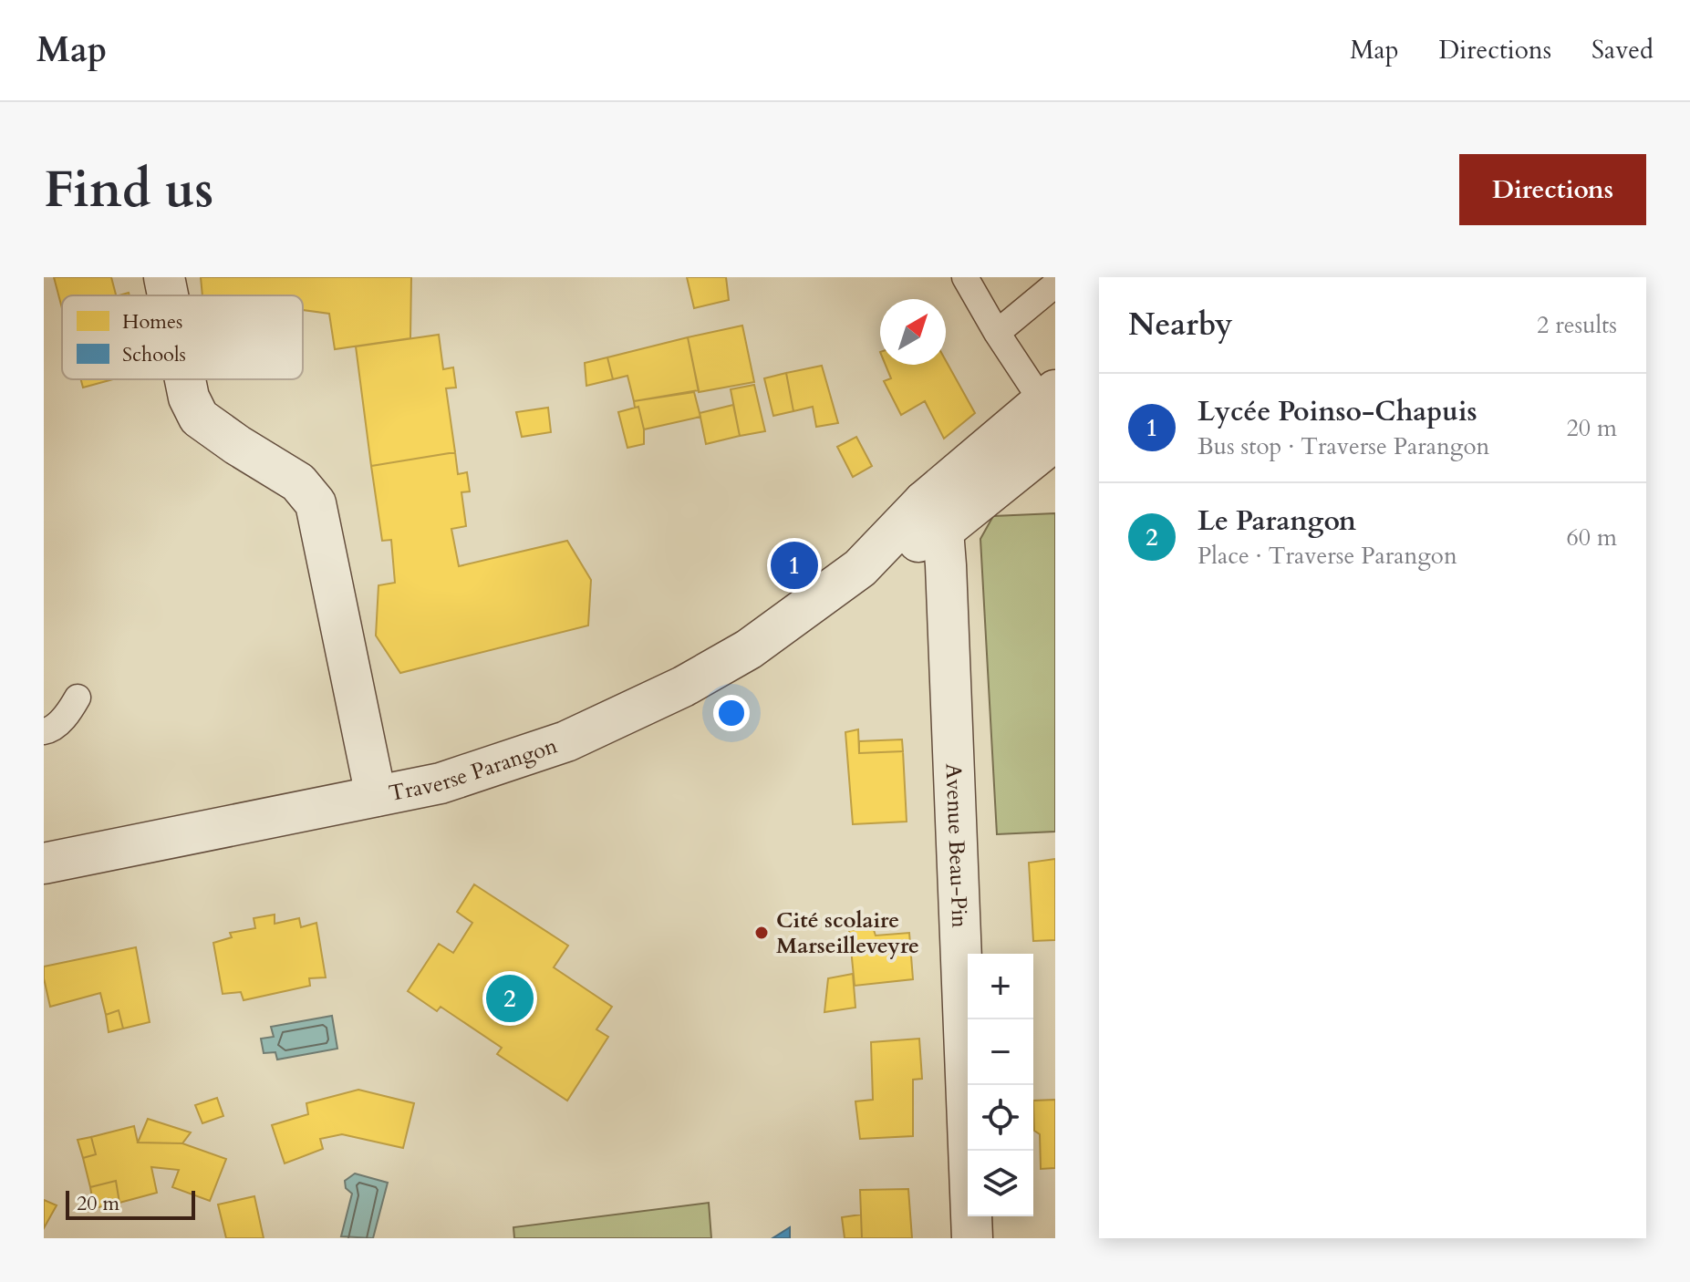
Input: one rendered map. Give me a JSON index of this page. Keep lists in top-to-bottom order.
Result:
{
  "streets": {
    "street": ["Traverse Parangon", "Avenue Beau-Pin"]
  },
  "crossings": [
    ["Traverse Parangon", "Avenue Beau-Pin"]
  ],
  "places": ["Cité scolaire Marseilleveyre"],
  "legend": ["Homes", "Schools"],
  "scale_bar": "20 m",
  "north": "top right",
  "page": {
    "header": "Map",
    "nav": ["Map", "Directions", "Saved"],
    "buttons": "Directions",
    "title": "Find us",
    "heading": ["Nearby", "2 results"],
    "list": [
      {
        "mark": "1",
        "name": "Lycée Poinso-Chapuis",
        "note": "Bus stop · Traverse Parangon",
        "value": "20 m"
      },
      {
        "mark": "2",
        "name": "Le Parangon",
        "note": "Place · Traverse Parangon",
        "value": "60 m"
      }
    ],
    "pins": ["1", "2"],
    "map_buttons": ["+", "−"],
    "scale": "20 m"
  }
}
